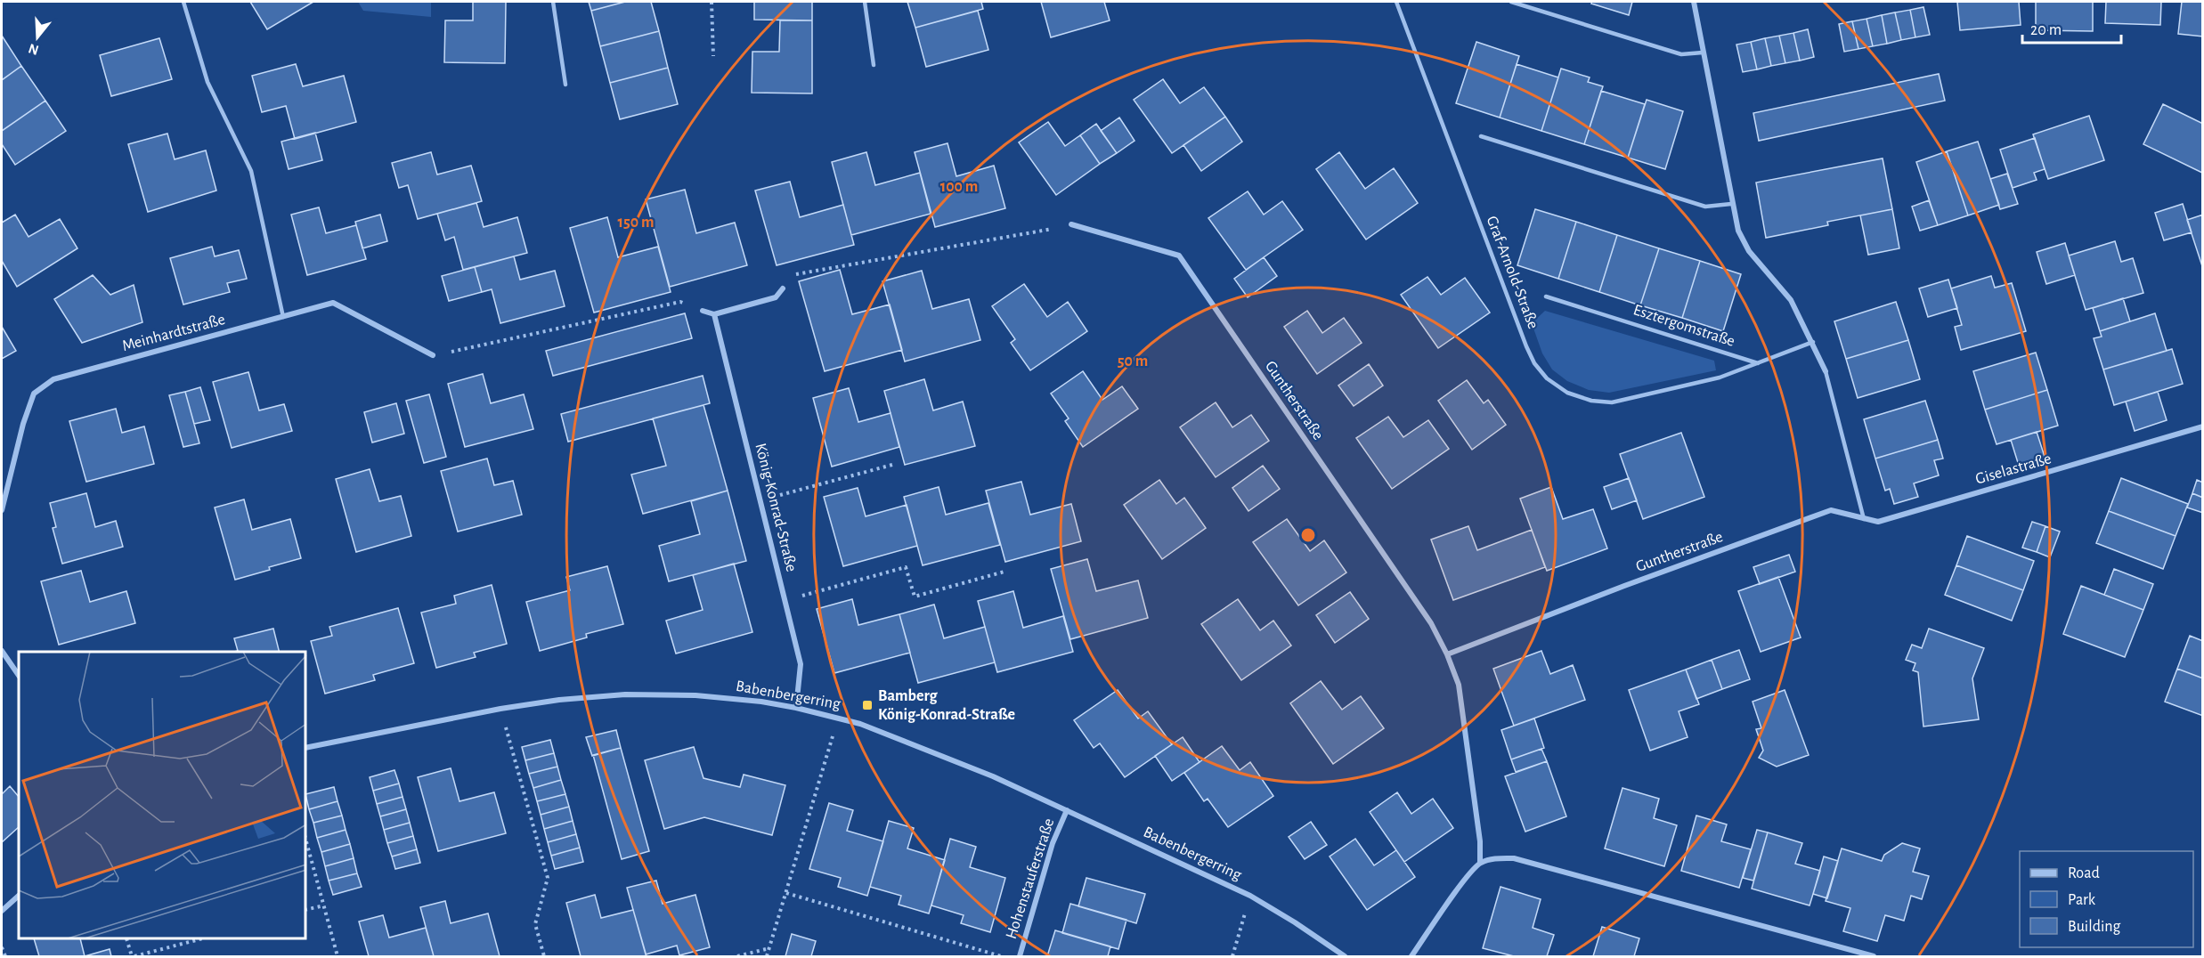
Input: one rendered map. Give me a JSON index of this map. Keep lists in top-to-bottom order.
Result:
{
  "streets": {
    "street": [
      "Meinhardtstraße",
      "Guntherstraße",
      "Giselastraße",
      "König-Konrad-Straße",
      "Babenbergerring",
      "Hohenstauferstraße"
    ],
    "lane": ["Graf-Arnold-Straße", "Esztergomstraße"]
  },
  "crossings": [
    ["Graf-Arnold-Straße", "Esztergomstraße"],
    ["Guntherstraße", "Giselastraße"],
    ["König-Konrad-Straße", "Babenbergerring"],
    ["Babenbergerring", "Hohenstauferstraße"]
  ],
  "places": {
    "transit": ["Bamberg König-Konrad-Straße"]
  },
  "legend": ["Road", "Park", "Building"],
  "scale_bar": "20 m",
  "north": "bottom",
  "rings": ["100 m", "150 m", "50 m"]
}
